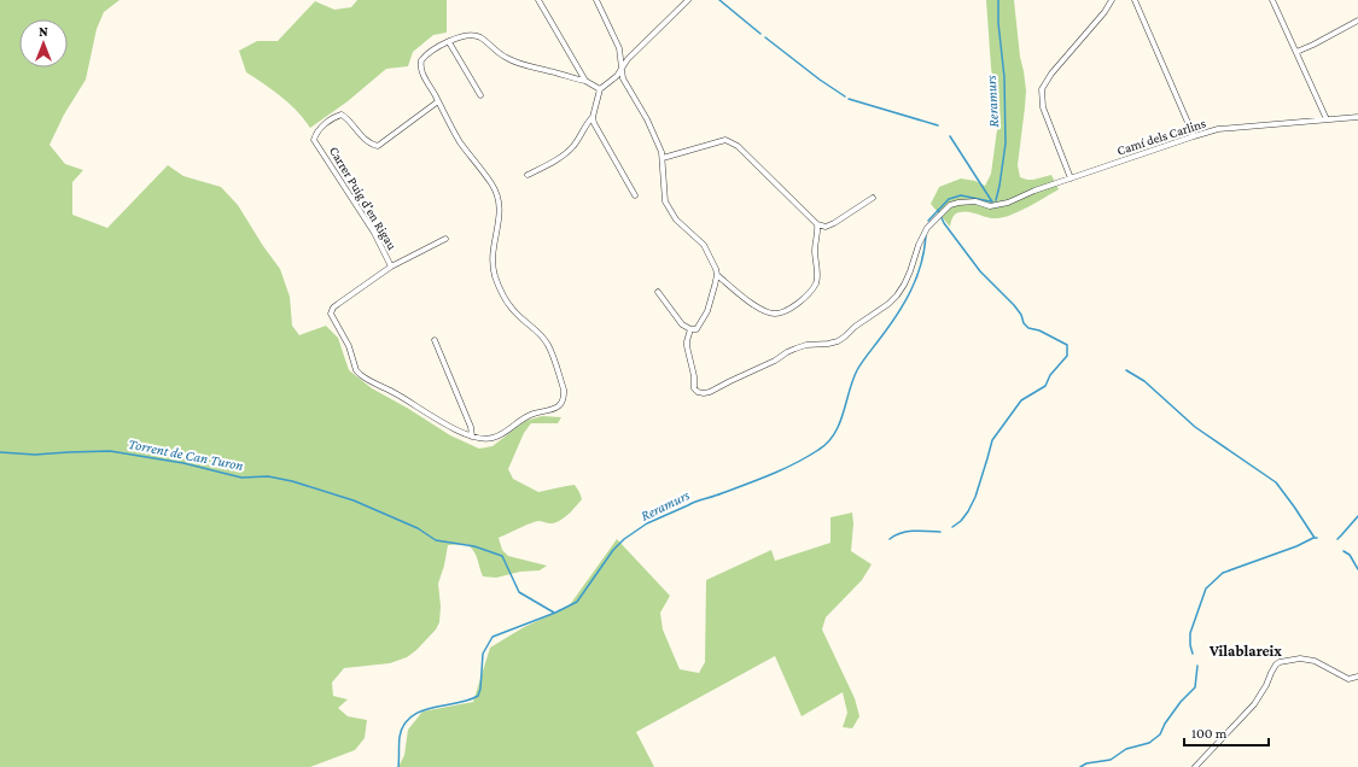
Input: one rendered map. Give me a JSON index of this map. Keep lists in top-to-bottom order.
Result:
{
  "streets": {
    "street": ["Camí dels Carlins", "Carrer Puig d'en Rigau"]
  },
  "districts": ["Vilablareix"],
  "water": ["Reramurs", "Torrent de Can Turon"],
  "scale_bar": "100 m",
  "north": "top"
}
